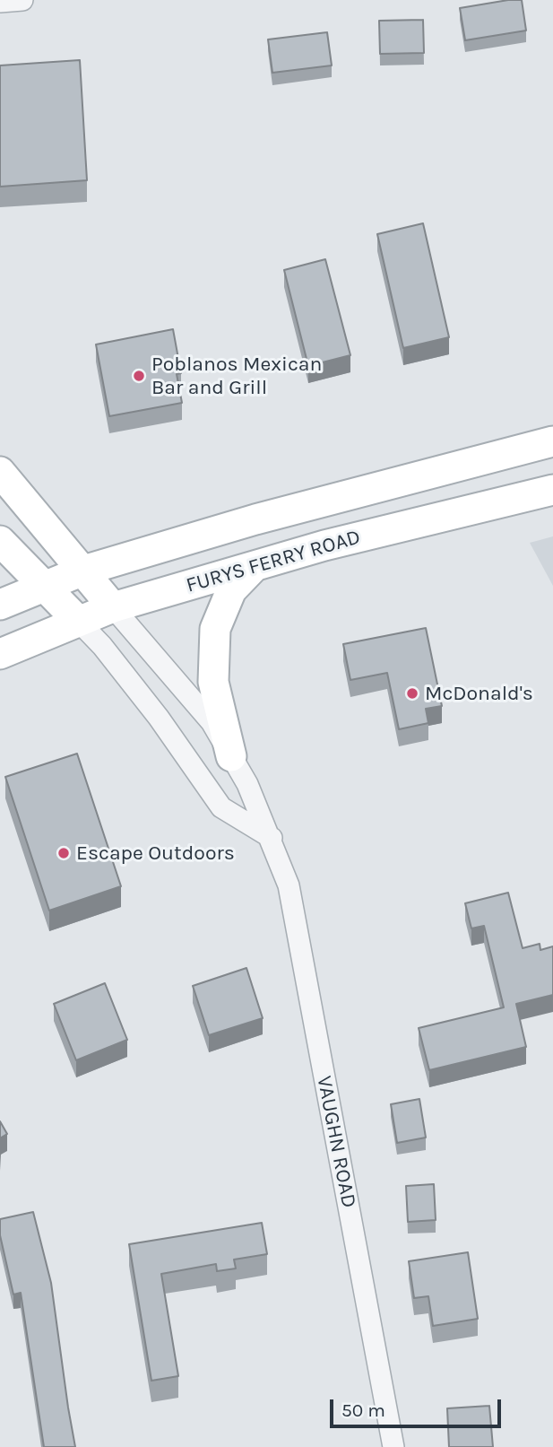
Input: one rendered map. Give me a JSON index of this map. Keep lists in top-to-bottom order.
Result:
{
  "streets": {
    "main road": ["FURYS FERRY ROAD"],
    "street": ["VAUGHN ROAD"]
  },
  "crossings": [
    ["FURYS FERRY ROAD", "VAUGHN ROAD"]
  ],
  "places": ["Poblanos Mexican Bar and Grill", "McDonald's", "Escape Outdoors"],
  "scale_bar": "50 m"
}
